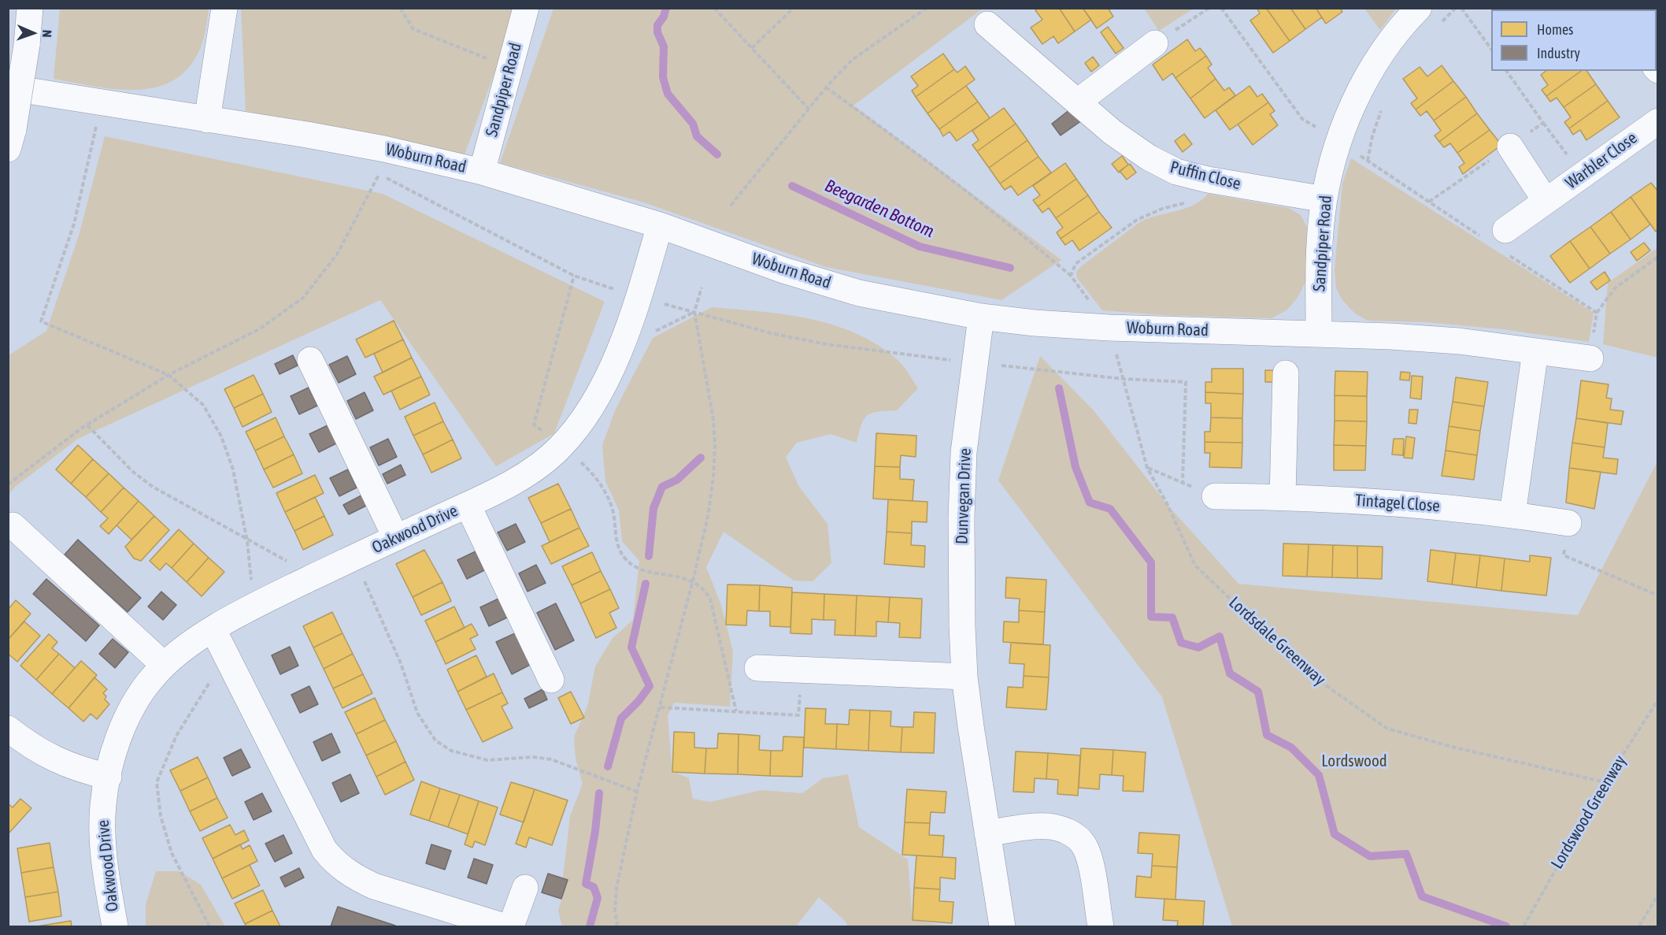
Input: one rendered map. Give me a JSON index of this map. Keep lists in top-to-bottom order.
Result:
{
  "streets": {
    "street": [
      "Sandpiper Road",
      "Woburn Road",
      "Warbler Close",
      "Puffin Close",
      "Dunvegan Drive",
      "Tintagel Close",
      "Oakwood Drive"
    ],
    "path": ["Lordsdale Greenway", "Lordswood Greenway"]
  },
  "crossings": [
    ["Sandpiper Road", "Woburn Road"],
    ["Sandpiper Road", "Puffin Close"],
    ["Woburn Road", "Dunvegan Drive"],
    ["Woburn Road", "Oakwood Drive"],
    ["Woburn Road", "Lordsdale Greenway"],
    ["Lordsdale Greenway", "Lordswood Greenway"]
  ],
  "water": ["Beegarden Bottom"],
  "parks": ["Lordswood"],
  "legend": ["Homes", "Industry"],
  "north": "right"
}
